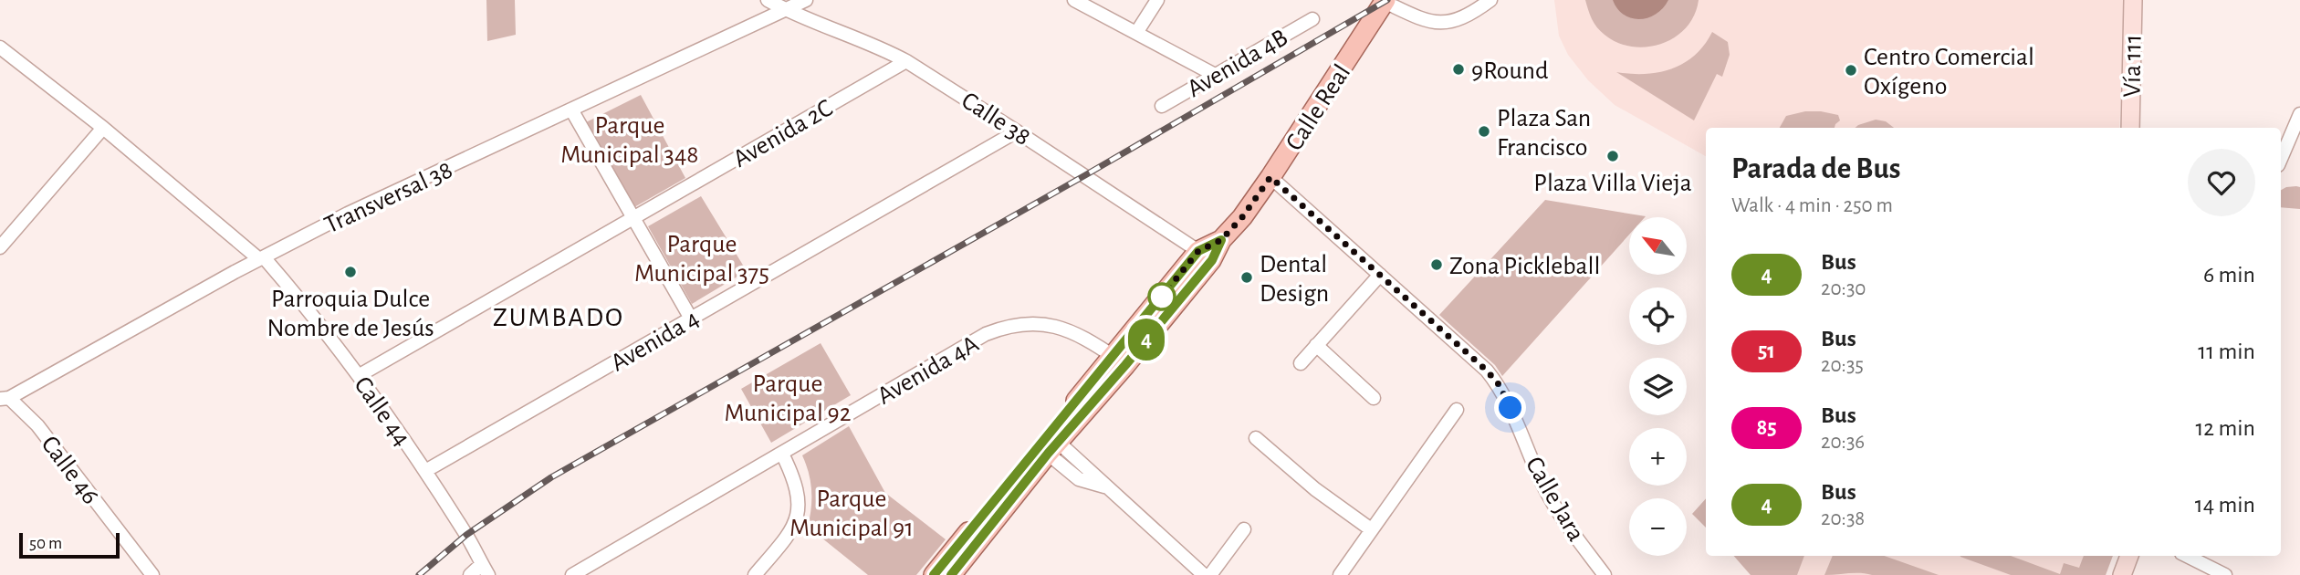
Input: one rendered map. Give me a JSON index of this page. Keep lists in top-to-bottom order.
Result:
{
  "streets": {
    "main road": ["Vía 111", "Calle Real"],
    "street": [
      "Avenida 4B",
      "Calle 38",
      "Avenida 2C",
      "Transversal 38",
      "Avenida 4",
      "Avenida 4A",
      "Calle 44",
      "Calle 46",
      "Calle Jara"
    ]
  },
  "crossings": [
    ["Calle Real", "Calle 38"],
    ["Calle Real", "Avenida 4A"],
    ["Calle Real", "Calle Jara"],
    ["Calle 38", "Avenida 2C"],
    ["Calle 38", "Transversal 38"],
    ["Calle 38", "Avenida 4"],
    ["Avenida 2C", "Calle 44"],
    ["Transversal 38", "Calle 44"],
    ["Transversal 38", "Calle 46"],
    ["Avenida 4", "Calle 44"]
  ],
  "districts": ["ZUMBADO"],
  "parks": [
    "Parque Municipal 348",
    "Parque Municipal 375",
    "Parque Municipal 92",
    "Parque Municipal 91"
  ],
  "places": [
    "9Round",
    "Centro Comercial Oxígeno",
    "Plaza San Francisco",
    "Plaza Villa Vieja",
    "Zona Pickleball",
    "Parroquia Dulce Nombre de Jesús",
    "Dental Design"
  ],
  "lines": ["bus line 4"],
  "scale_bar": "50 m",
  "north": "top left",
  "page": {
    "on_map": "4",
    "heading": ["Parada de Bus", "Walk · 4 min · 250 m"],
    "map_buttons": ["+", "−"],
    "list": [
      {
        "mark": "4",
        "name": "Bus",
        "note": "20:30",
        "value": "6 min"
      },
      {
        "mark": "51",
        "name": "Bus",
        "note": "20:35",
        "value": "11 min"
      },
      {
        "mark": "85",
        "name": "Bus",
        "note": "20:36",
        "value": "12 min"
      },
      {
        "mark": "4",
        "name": "Bus",
        "note": "20:38",
        "value": "14 min"
      }
    ],
    "scale": "50 m"
  }
}
